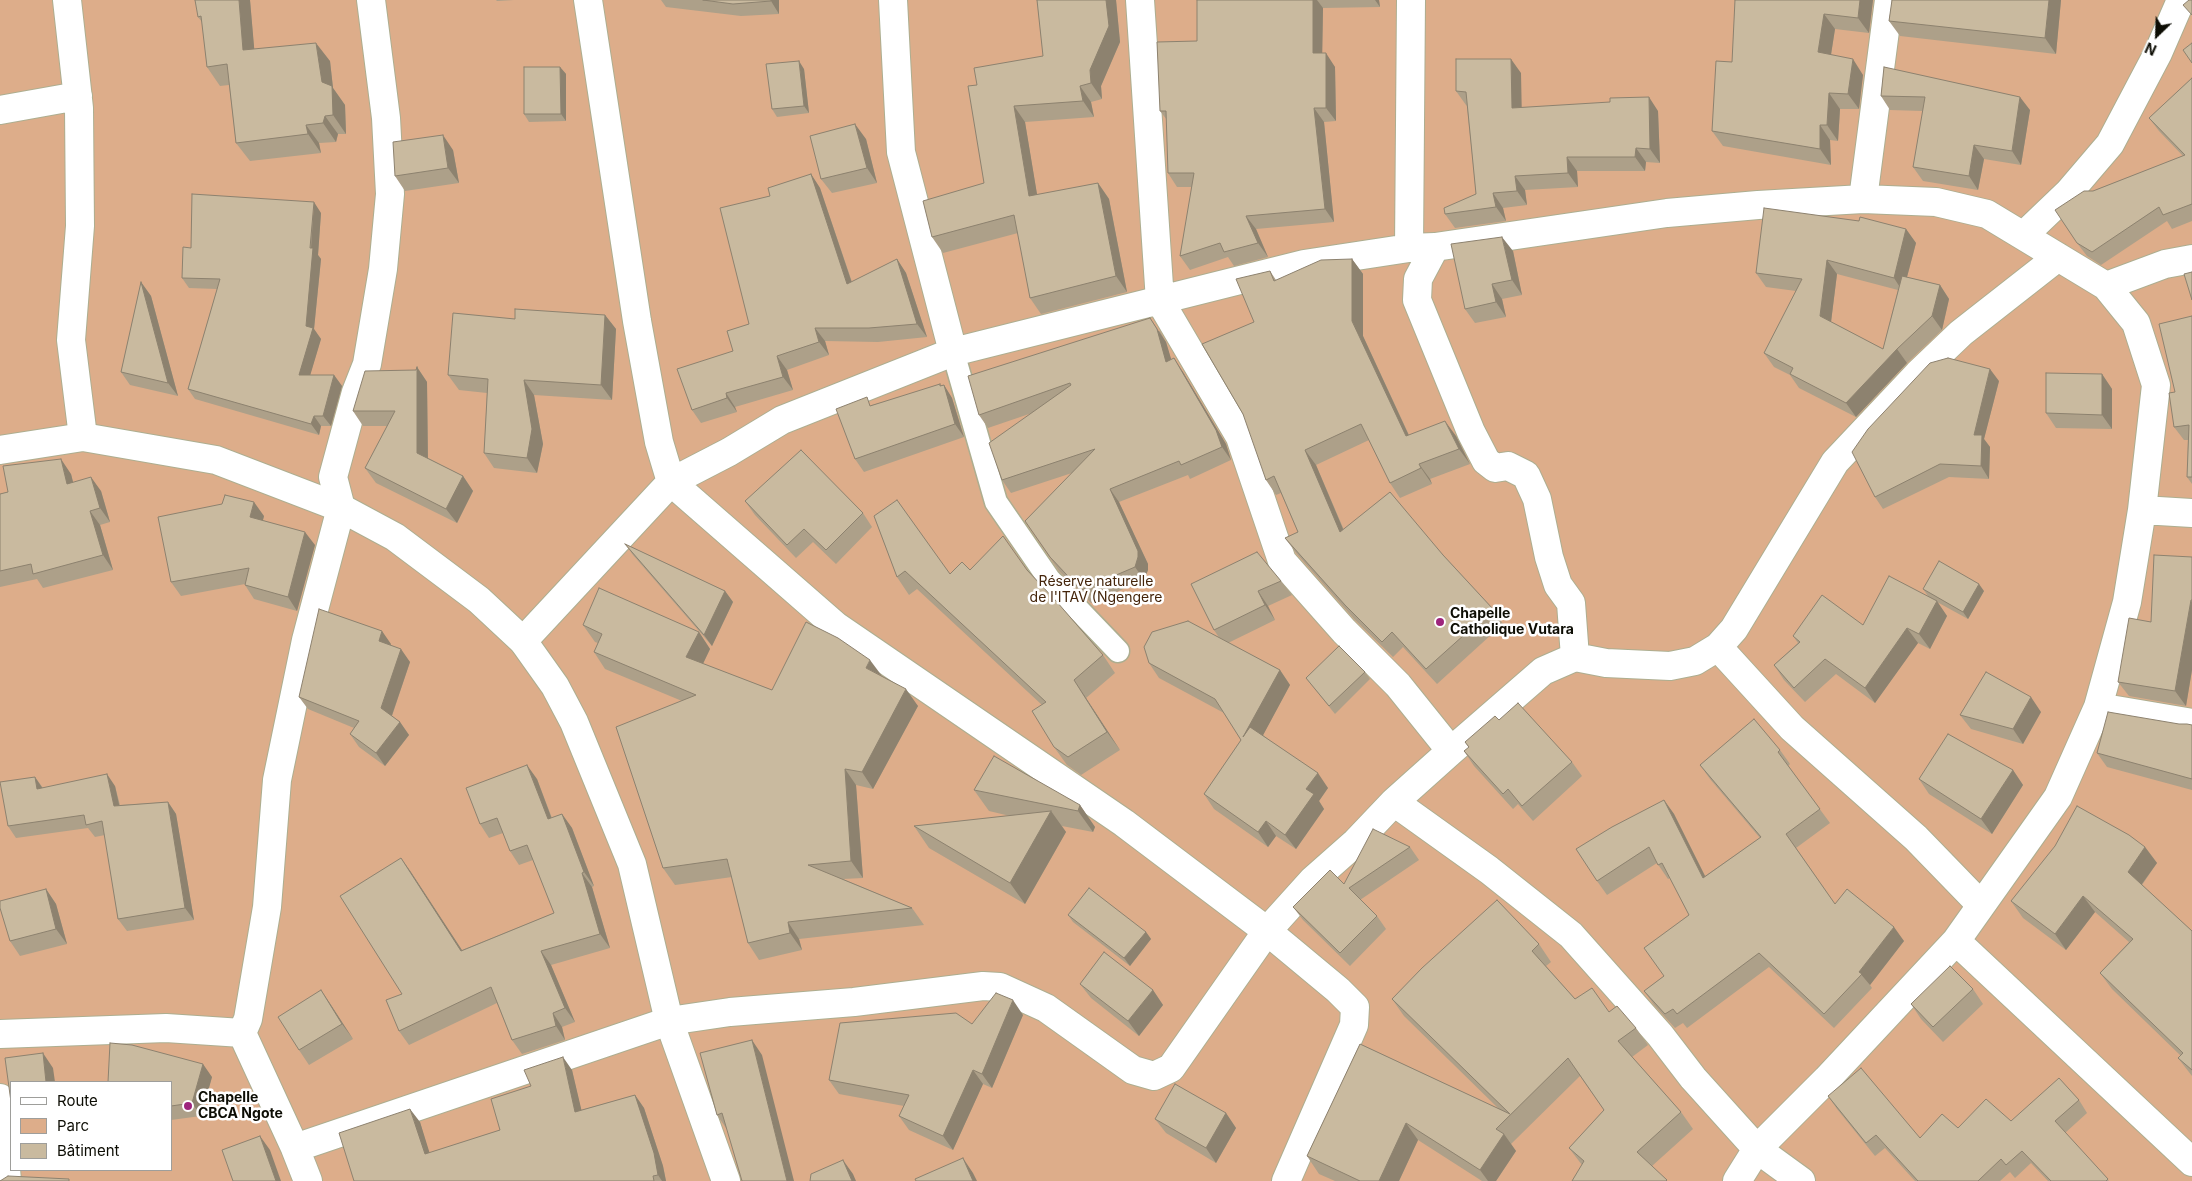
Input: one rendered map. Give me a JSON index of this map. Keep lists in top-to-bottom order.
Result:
{
  "parks": ["Réserve naturelle de l'ITAV (Ngengere"],
  "places": ["Chapelle Catholique Vutara", "Chapelle CBCA Ngote"],
  "legend": ["Route", "Parc", "Bâtiment"],
  "north": "bottom left"
}
